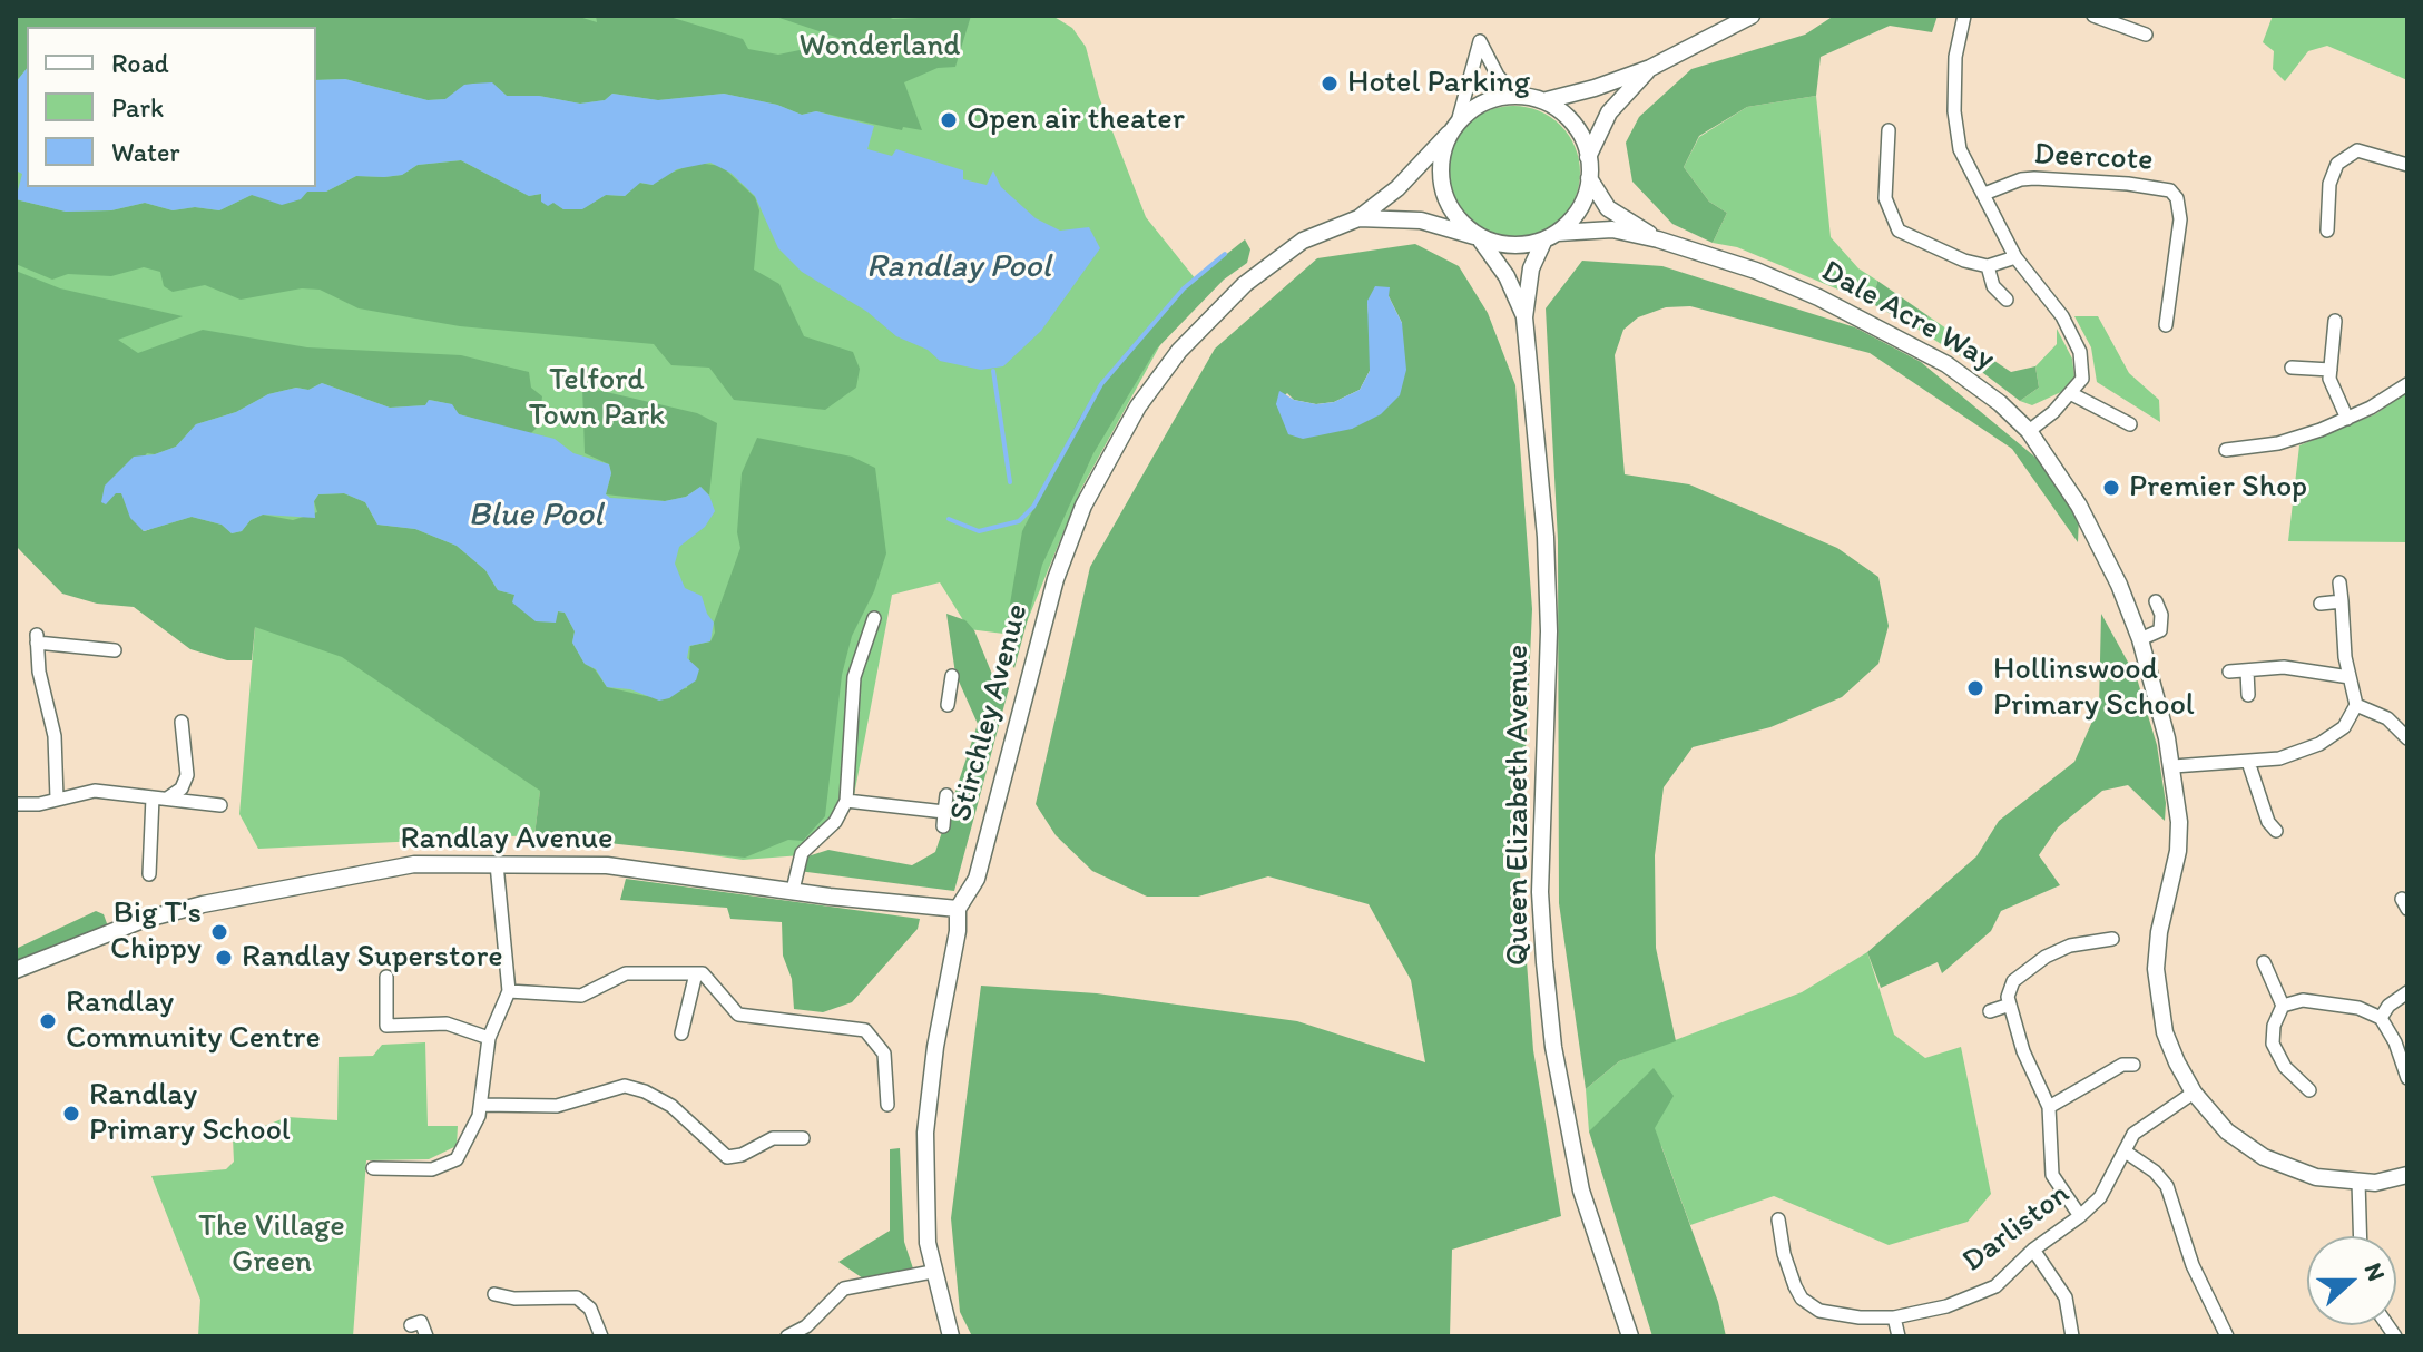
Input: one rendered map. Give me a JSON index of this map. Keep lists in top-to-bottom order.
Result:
{
  "streets": {
    "street": [
      "Deercote",
      "Dale Acre Way",
      "Stirchley Avenue",
      "Queen Elizabeth Avenue",
      "Randlay Avenue",
      "Darliston"
    ]
  },
  "crossings": [
    ["Dale Acre Way", "Queen Elizabeth Avenue"],
    ["Dale Acre Way", "Darliston"],
    ["Stirchley Avenue", "Randlay Avenue"]
  ],
  "water": ["Randlay Pool", "Blue Pool"],
  "parks": ["Wonderland", "Telford Town Park", "The Village Green"],
  "places": [
    "Hotel Parking",
    "Open air theater",
    "Premier Shop",
    "Hollinswood Primary School",
    "Big T's Chippy",
    "Randlay Superstore",
    "Randlay Community Centre",
    "Randlay Primary School"
  ],
  "legend": ["Road", "Park", "Water"],
  "north": "right"
}
